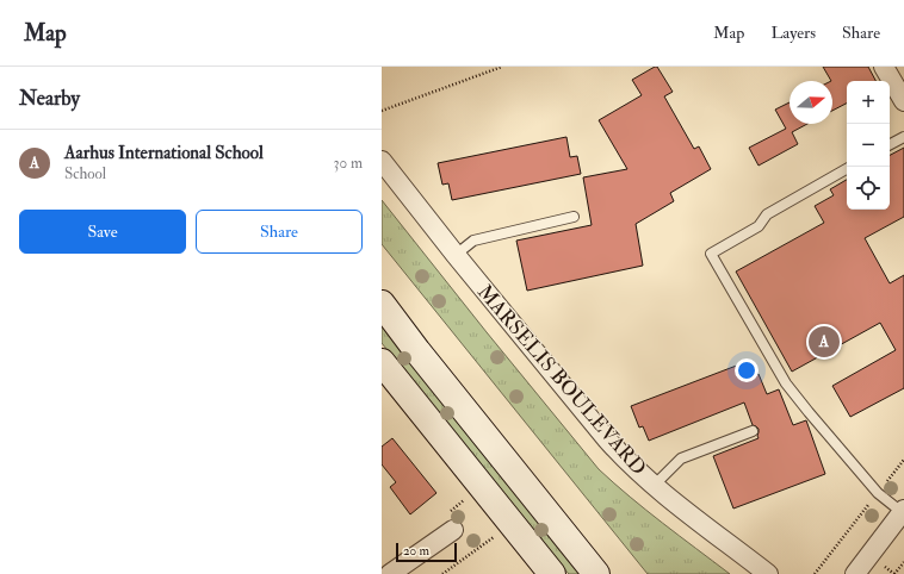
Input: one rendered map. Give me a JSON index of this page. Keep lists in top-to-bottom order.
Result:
{
  "streets": {
    "street": ["MARSELIS BOULEVARD"]
  },
  "scale_bar": "20 m",
  "north": "right",
  "page": {
    "header": "Map",
    "nav": ["Map", "Layers", "Share"],
    "heading": "Nearby",
    "map_buttons": ["+", "−"],
    "list": [
      {
        "mark": "A",
        "name": "Aarhus International School",
        "note": "School",
        "value": "30 m"
      }
    ],
    "buttons": ["Save", "Share"],
    "pins": "A",
    "scale": "20 m"
  }
}
